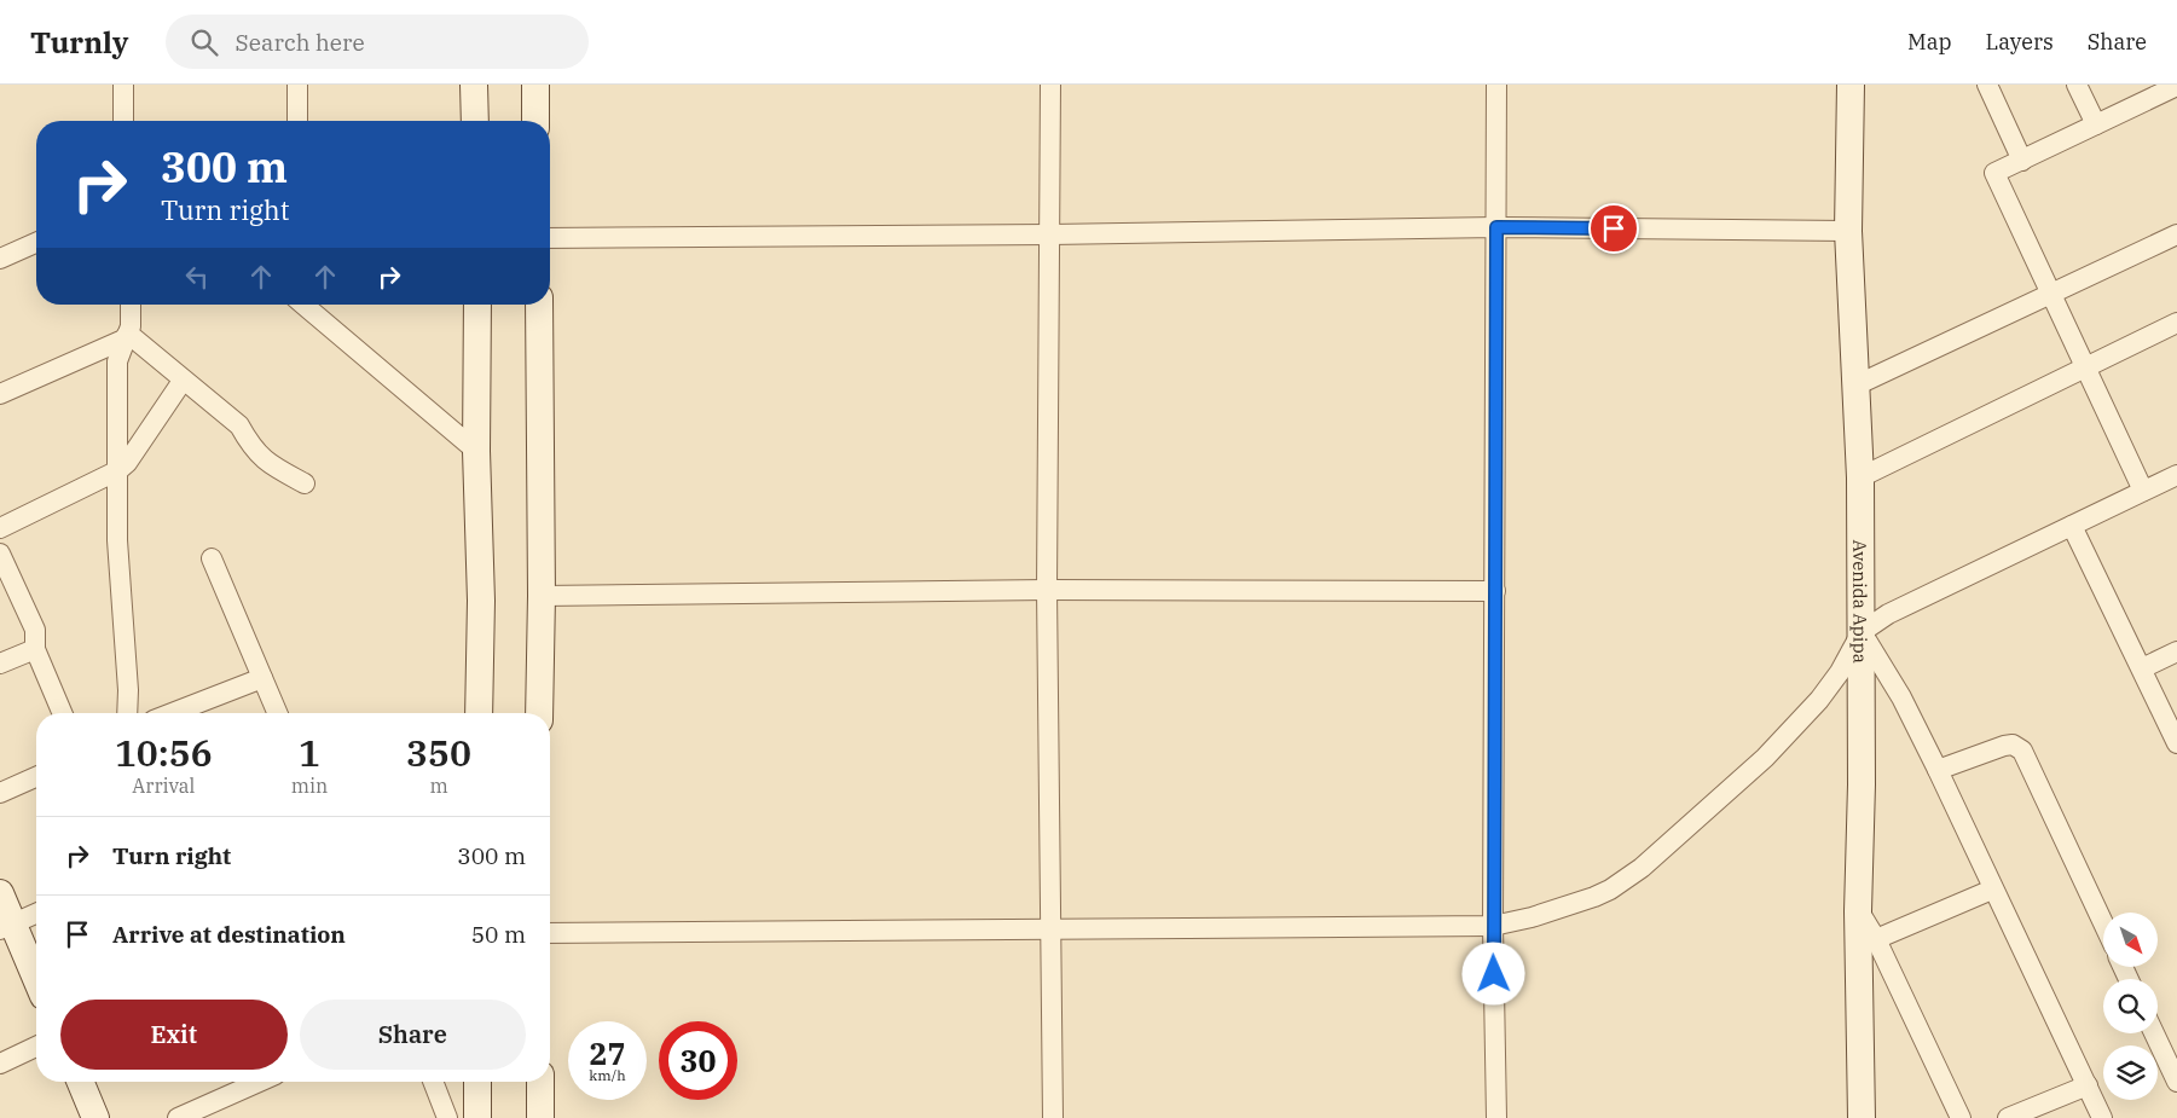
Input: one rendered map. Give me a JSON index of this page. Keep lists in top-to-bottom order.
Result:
{
  "streets": {
    "street": ["Avenida Apipa"]
  },
  "north": "bottom right",
  "page": {
    "header": "Turnly",
    "search": "Search here",
    "nav": ["Map", "Layers", "Share"],
    "turn": ["300 m", "Turn right"],
    "eta": [
      "10:56",
      "Arrival",
      "1",
      "min",
      "350",
      "m"
    ],
    "list": [
      {
        "name": "Turn right",
        "value": "300 m"
      },
      {
        "name": "Arrive at destination",
        "value": "50 m"
      }
    ],
    "buttons": ["Exit", "Share"],
    "speed": "27 km/h",
    "limit": "30"
  }
}
